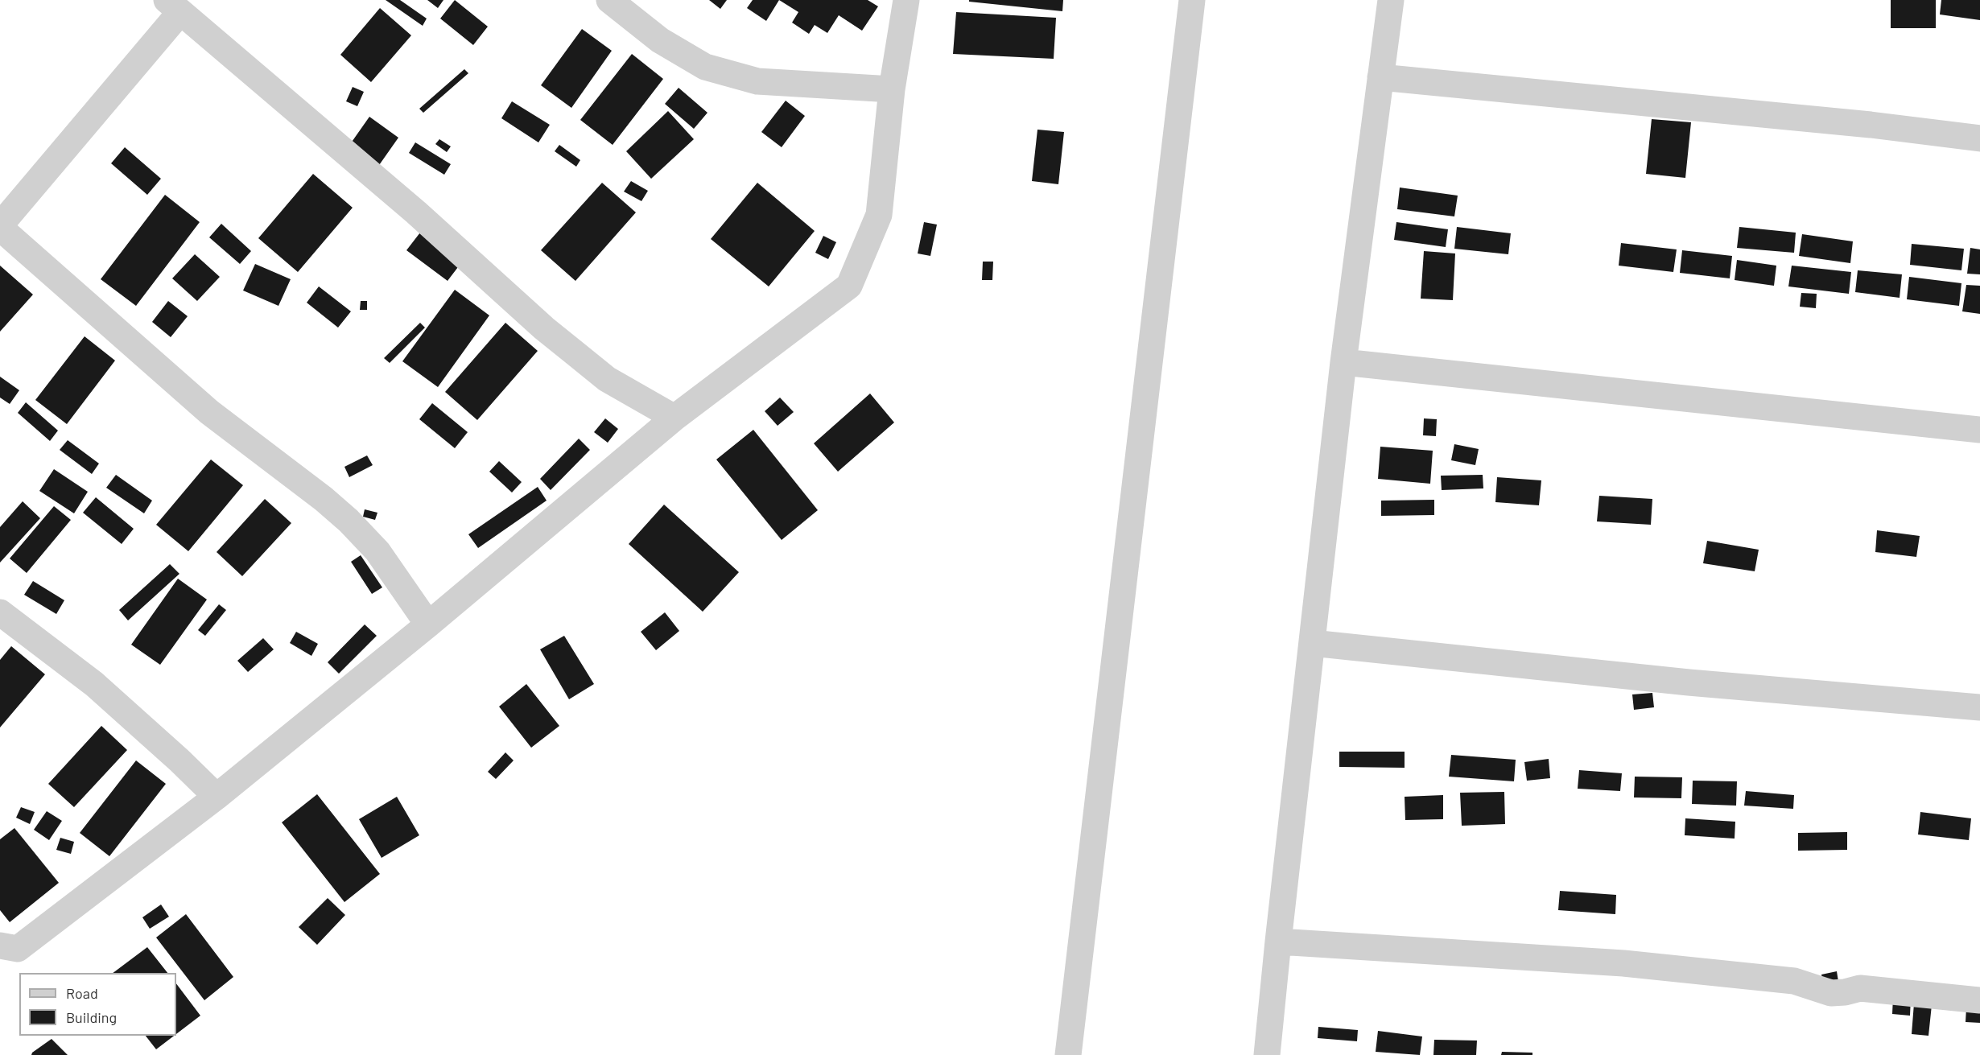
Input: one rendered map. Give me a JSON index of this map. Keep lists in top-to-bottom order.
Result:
{
  "legend": ["Road", "Building"]
}
